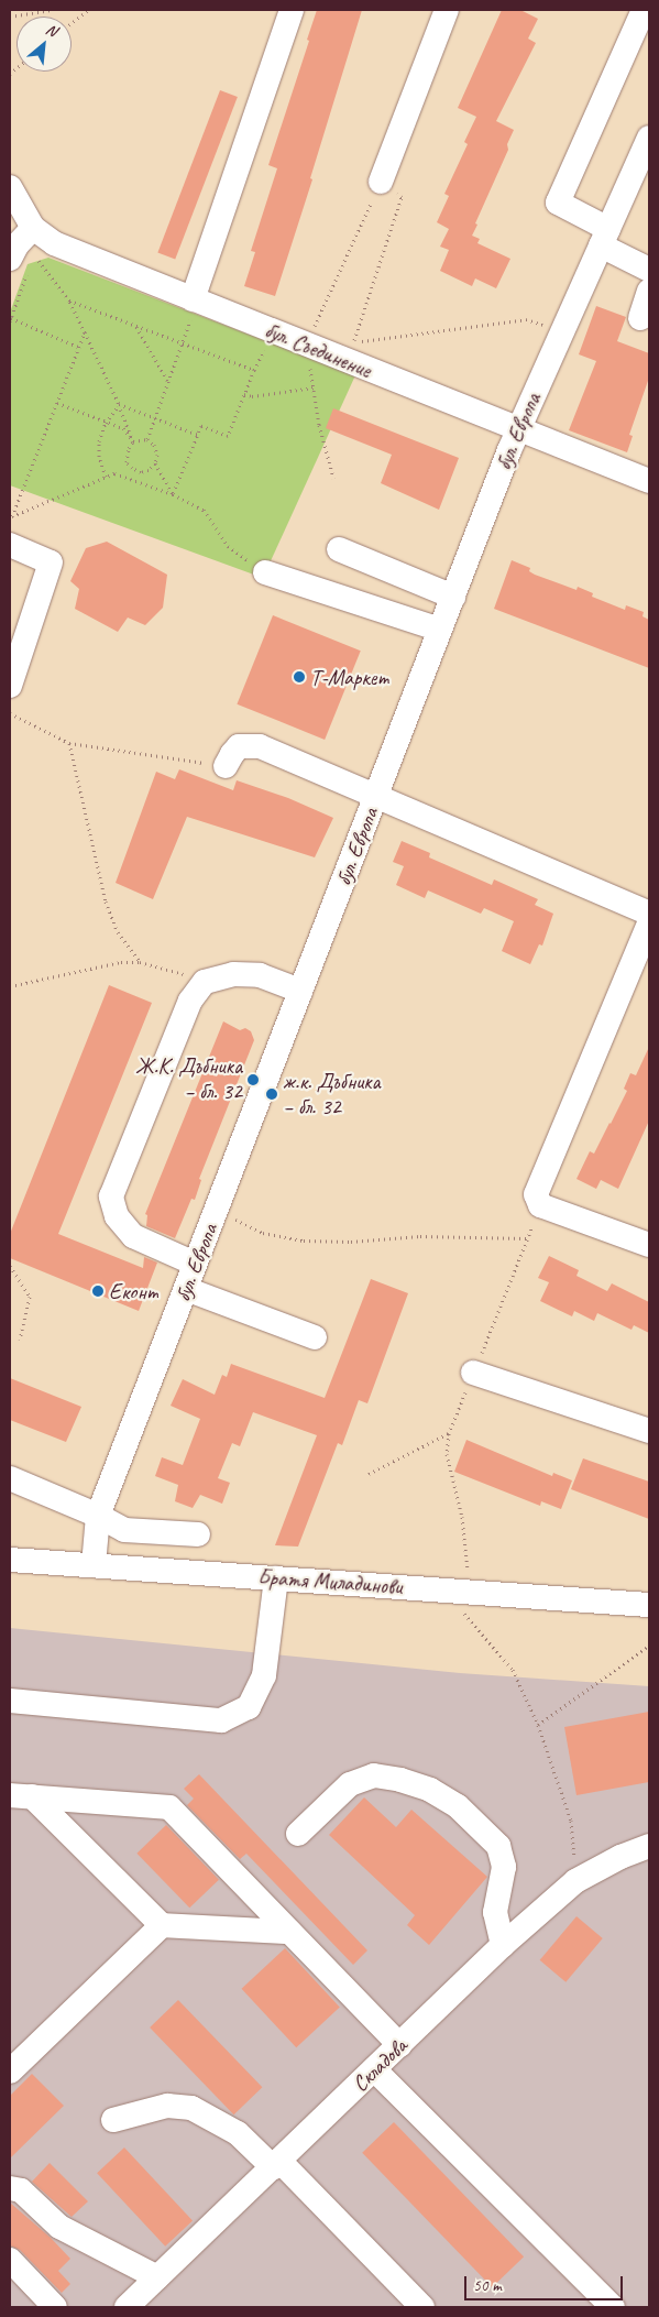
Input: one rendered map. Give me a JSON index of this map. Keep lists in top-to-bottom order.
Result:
{
  "streets": {
    "street": [
      "бул. Съединение",
      "бул. Европа",
      "Братя Миладинови",
      "Складова"
    ]
  },
  "crossings": [
    ["бул. Съединение", "бул. Европа"],
    ["бул. Европа", "Братя Миладинови"]
  ],
  "places": [
    "Т-Маркет",
    "Ж.К. Дъбника – бл. 32",
    "ж.к. Дъбника – бл. 32",
    "Еконт"
  ],
  "scale_bar": "50 m",
  "north": "top right"
}
